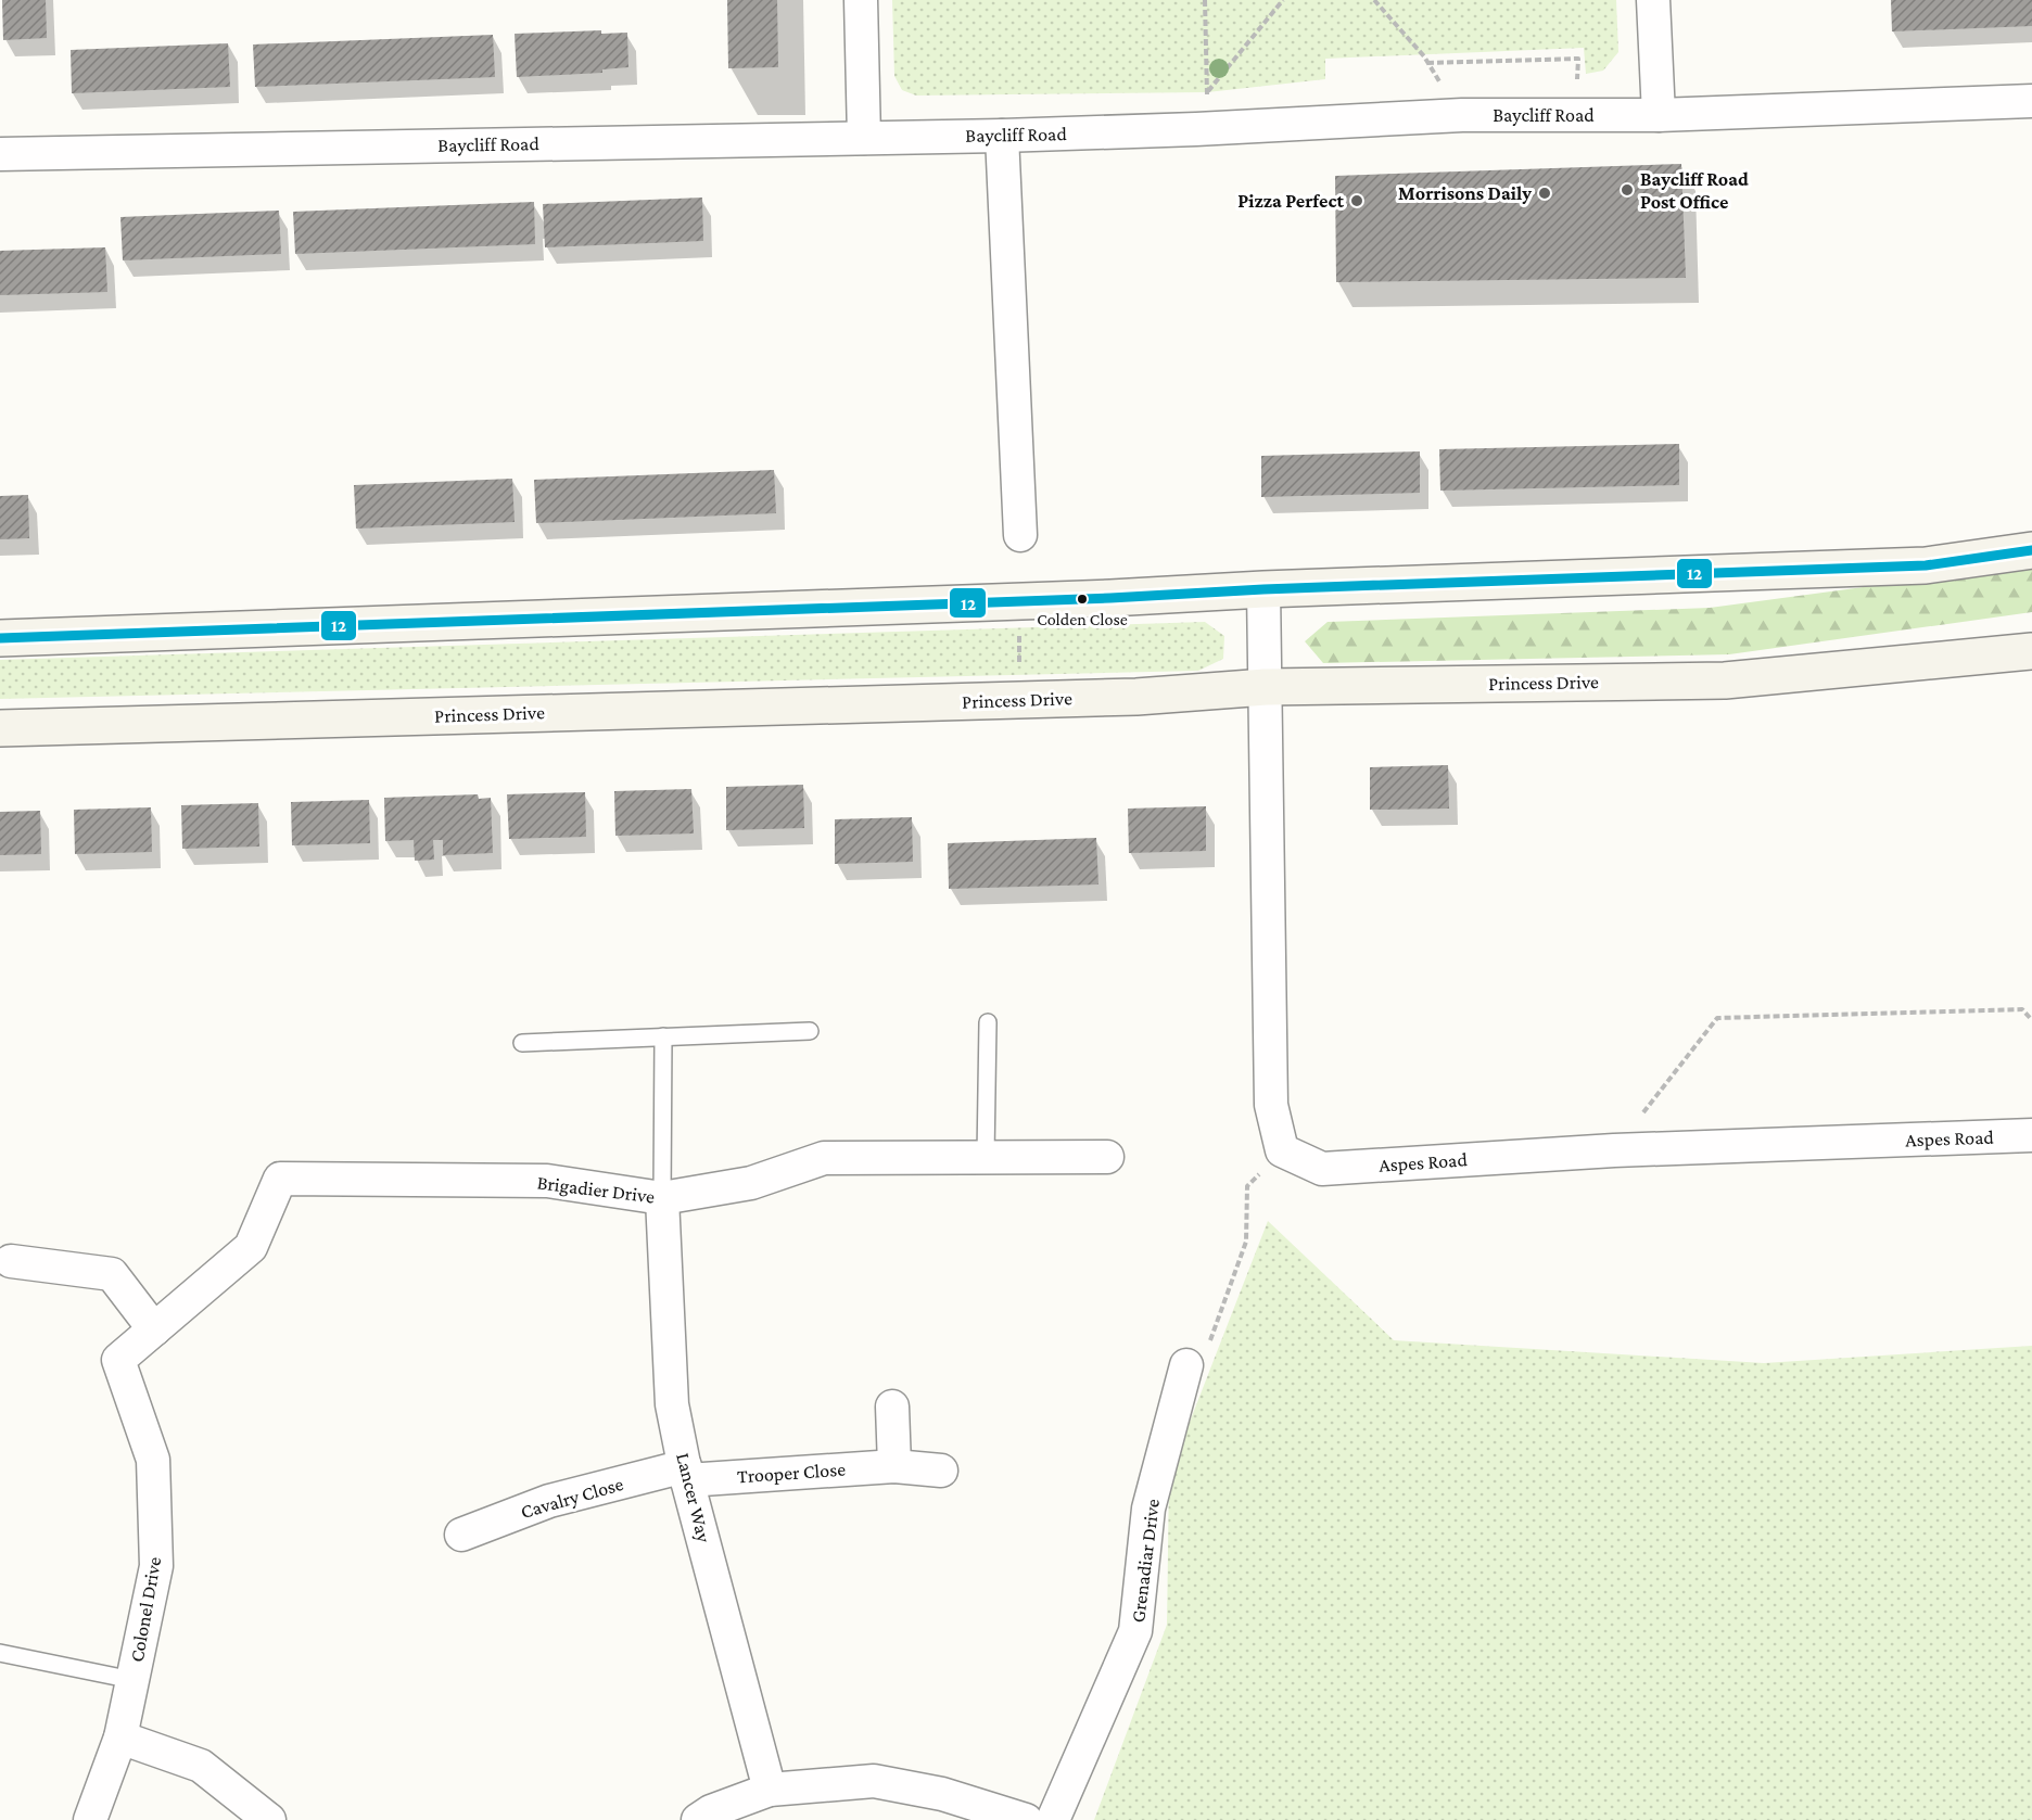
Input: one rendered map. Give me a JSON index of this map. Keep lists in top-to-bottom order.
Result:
{
  "streets": {
    "street": [
      "Baycliff Road",
      "Princess Drive",
      "Aspes Road",
      "Brigadier Drive",
      "Trooper Close",
      "Cavalry Close",
      "Lancer Way",
      "Grenadiar Drive",
      "Colonel Drive"
    ]
  },
  "crossings": [
    ["Princess Drive", "Aspes Road"],
    ["Brigadier Drive", "Lancer Way"],
    ["Brigadier Drive", "Colonel Drive"],
    ["Trooper Close", "Cavalry Close"],
    ["Trooper Close", "Lancer Way"],
    ["Cavalry Close", "Lancer Way"]
  ],
  "places": [
    "Baycliff Road Post Office",
    "Morrisons Daily",
    "Pizza Perfect",
    "Colden Close"
  ],
  "lines": ["transit line 12"]
}
